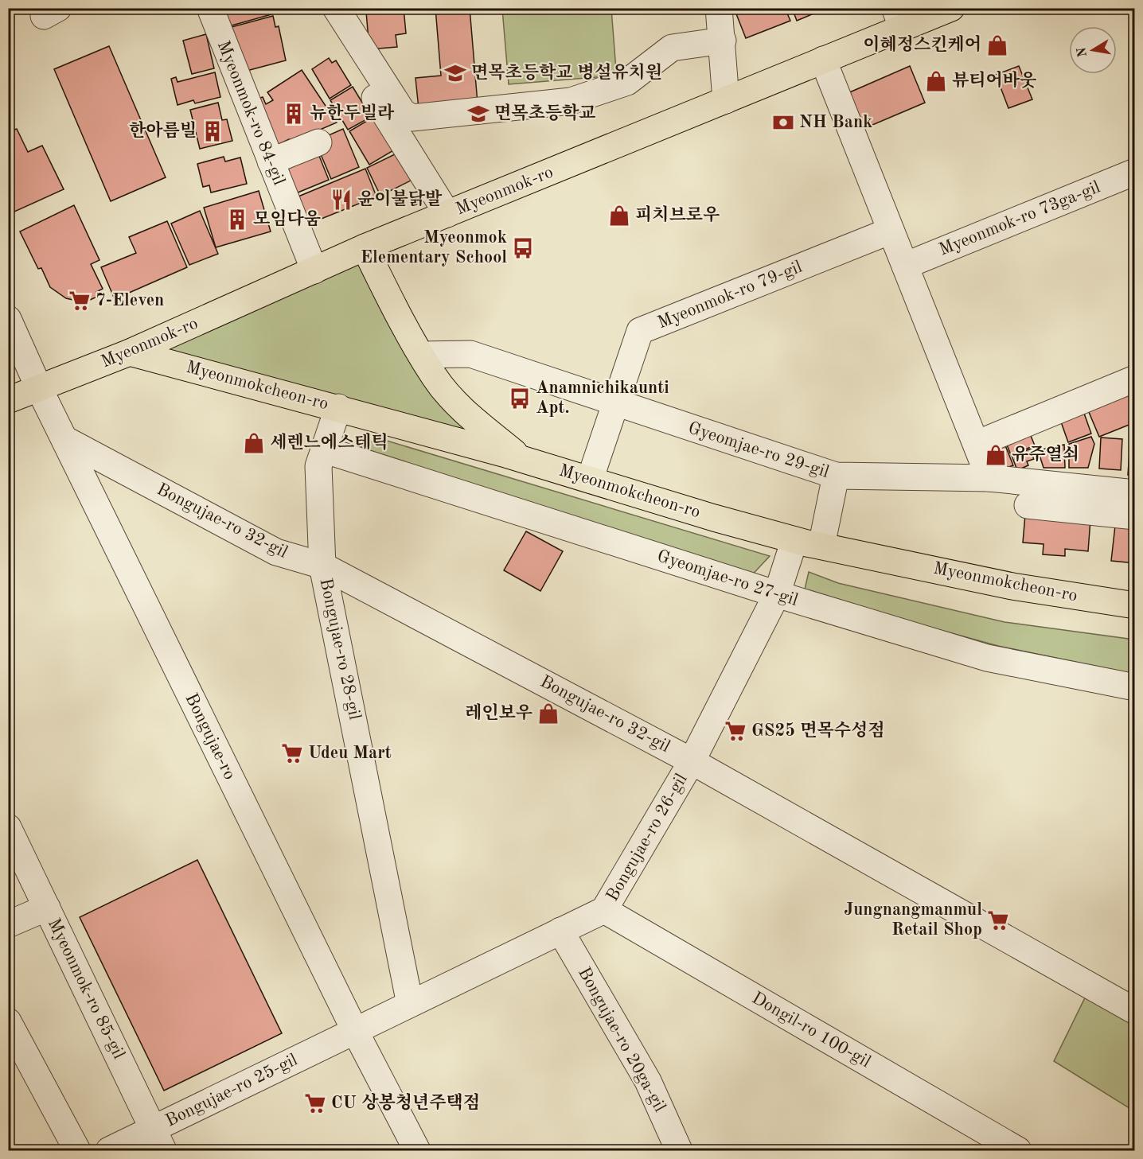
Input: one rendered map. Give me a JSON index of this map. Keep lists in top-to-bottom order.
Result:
{
  "streets": {
    "main road": ["Myeonmok-ro", "Myeonmokcheon-ro"],
    "street": [
      "Myeonmok-ro 84-gil",
      "Myeonmok-ro 73ga-gil",
      "Myeonmok-ro 79-gil",
      "Gyeomjae-ro 29-gil",
      "Bongujae-ro 32-gil",
      "Gyeomjae-ro 27-gil",
      "Bongujae-ro 28-gil",
      "Bongujae-ro",
      "Bongujae-ro 26-gil",
      "Myeonmok-ro 85-gil",
      "Dongil-ro 100-gil",
      "Bongujae-ro 20ga-gil",
      "Bongujae-ro 25-gil"
    ]
  },
  "crossings": [
    ["Myeonmok-ro 84-gil", "Myeonmok-ro"],
    ["Myeonmok-ro", "Myeonmokcheon-ro"],
    ["Myeonmok-ro", "Bongujae-ro"],
    ["Myeonmok-ro 79-gil", "Gyeomjae-ro 29-gil"],
    ["Myeonmokcheon-ro", "Bongujae-ro 28-gil"],
    ["Myeonmokcheon-ro", "Bongujae-ro 26-gil"],
    ["Bongujae-ro 32-gil", "Bongujae-ro 28-gil"],
    ["Bongujae-ro 32-gil", "Bongujae-ro"],
    ["Bongujae-ro 32-gil", "Bongujae-ro 26-gil"],
    ["Gyeomjae-ro 27-gil", "Bongujae-ro 28-gil"],
    ["Gyeomjae-ro 27-gil", "Bongujae-ro 26-gil"],
    ["Bongujae-ro 28-gil", "Bongujae-ro 26-gil"],
    ["Bongujae-ro", "Bongujae-ro 26-gil"],
    ["Bongujae-ro", "Bongujae-ro 25-gil"],
    ["Bongujae-ro 26-gil", "Dongil-ro 100-gil"],
    ["Bongujae-ro 26-gil", "Bongujae-ro 20ga-gil"],
    ["Bongujae-ro 26-gil", "Bongujae-ro 25-gil"],
    ["Myeonmok-ro 85-gil", "Bongujae-ro 25-gil"]
  ],
  "places": {
    "shop": [
      "이혜정스킨케어",
      "뷰티어바웃",
      "피치브로우",
      "세렌느에스테틱",
      "유주열쇠",
      "레인보우"
    ],
    "school or university": ["면목초등학교 병설유치원", "면목초등학교"],
    "building": ["뉴한두빌라", "한아름빌", "모임다움"],
    "bank": ["NH Bank"],
    "restaurant": ["윤이불닭발"],
    "bus stop": ["Myeonmok Elementary School", "Anamnichikaunti Apt."],
    "supermarket": [
      "7-Eleven",
      "GS25 면목수성점",
      "Udeu Mart",
      "Jungnangmanmul Retail Shop",
      "CU 상봉청년주택점"
    ]
  },
  "north": "left"
}
